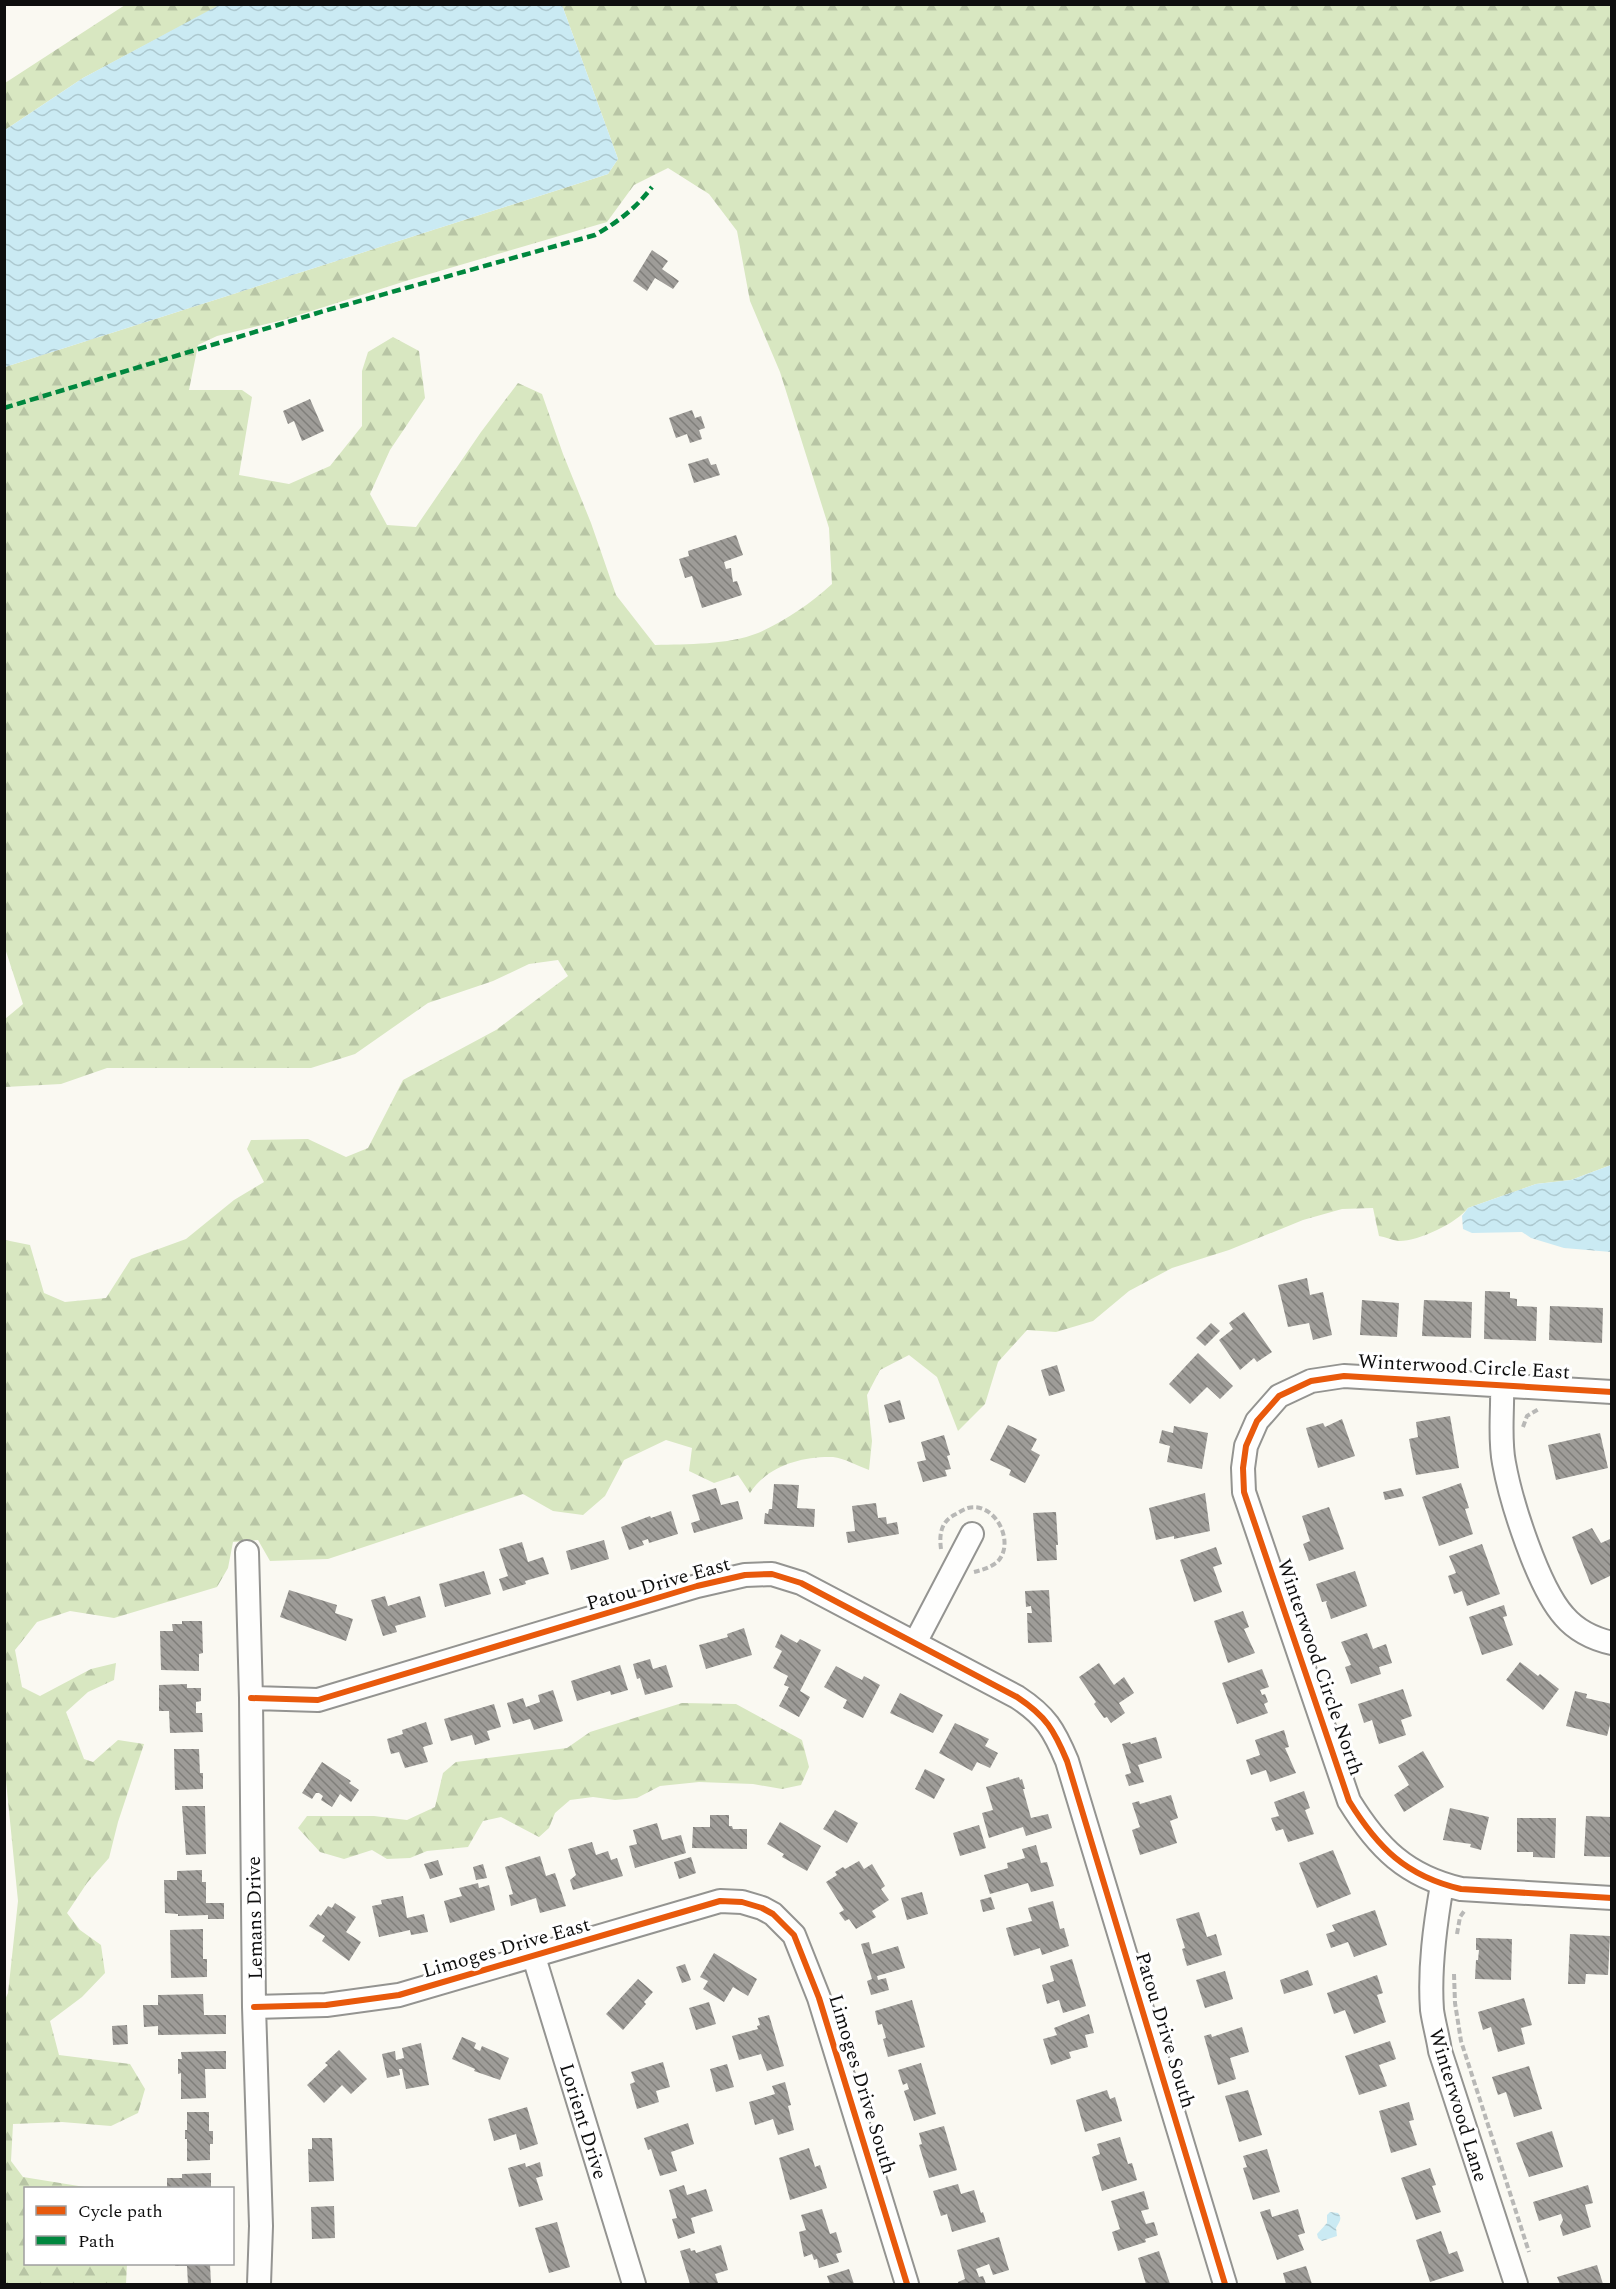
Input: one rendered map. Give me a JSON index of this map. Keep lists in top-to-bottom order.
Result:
{
  "streets": {
    "street": [
      "Winterwood Circle East",
      "Patou Drive East",
      "Winterwood Circle North",
      "Lemans Drive",
      "Limoges Drive East",
      "Patou Drive South",
      "Limoges Drive South",
      "Winterwood Lane",
      "Lorient Drive"
    ]
  },
  "crossings": [
    ["Winterwood Circle East", "Winterwood Circle North"],
    ["Patou Drive East", "Lemans Drive"],
    ["Patou Drive East", "Patou Drive South"],
    ["Winterwood Circle North", "Winterwood Lane"],
    ["Lemans Drive", "Limoges Drive East"],
    ["Limoges Drive East", "Limoges Drive South"],
    ["Limoges Drive East", "Lorient Drive"]
  ],
  "legend": ["Cycle path", "Path"]
}
